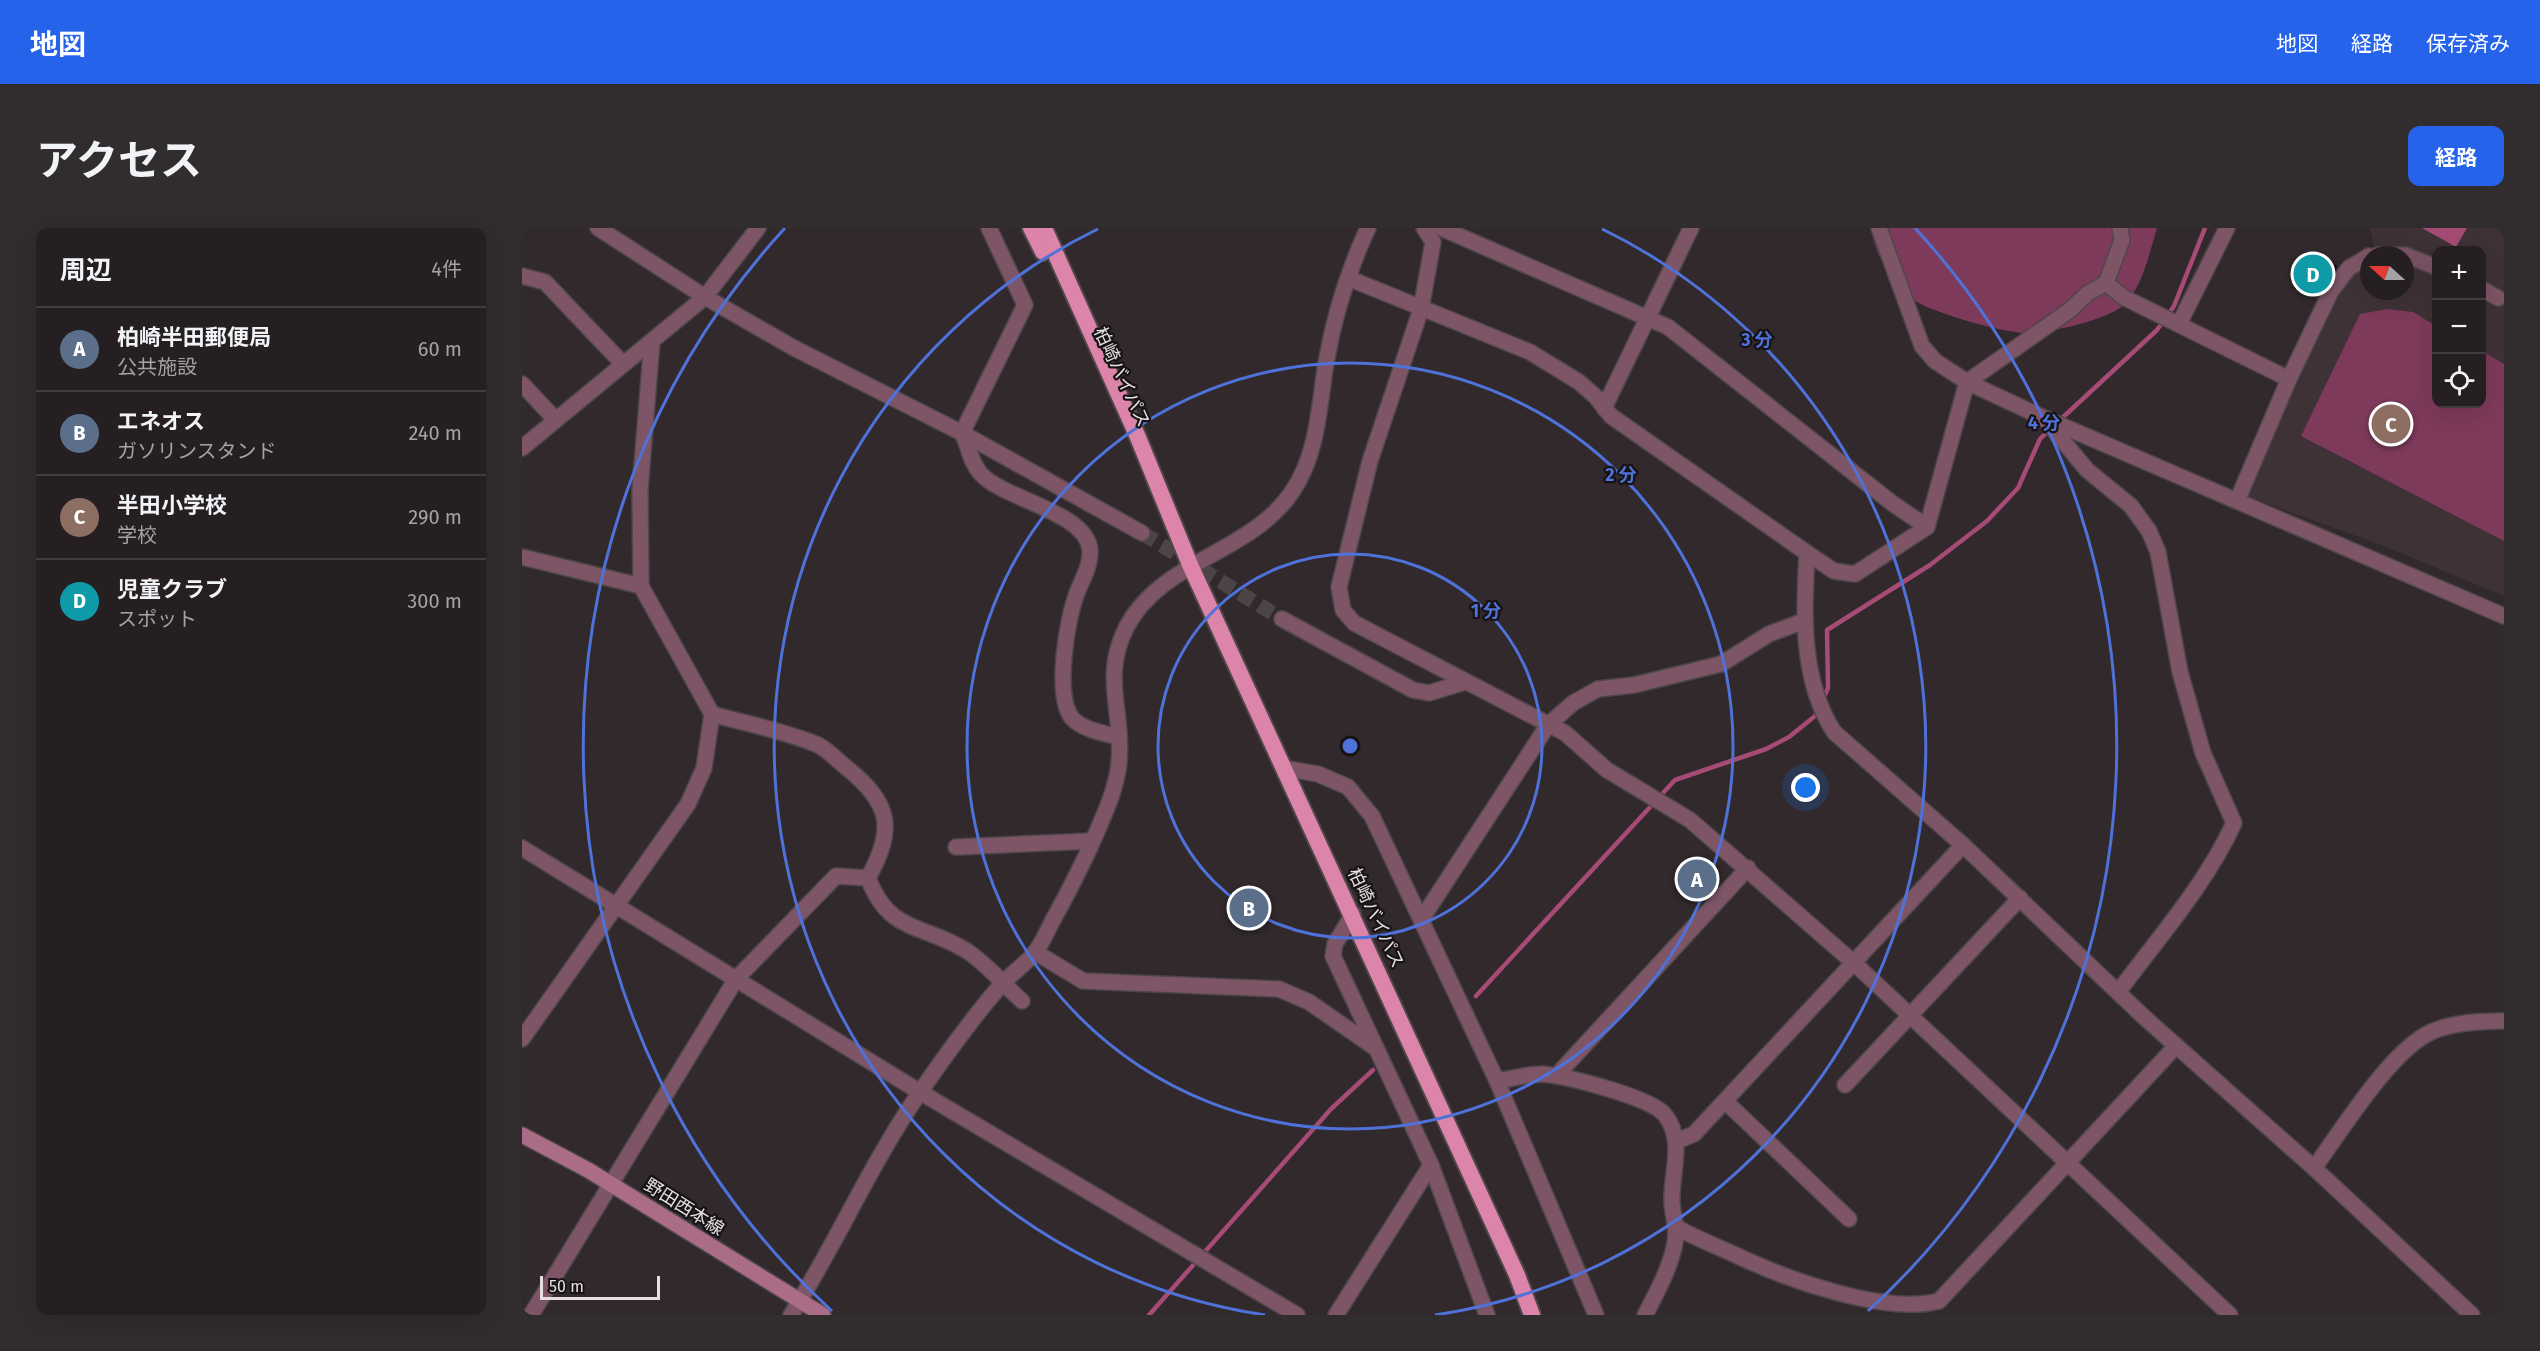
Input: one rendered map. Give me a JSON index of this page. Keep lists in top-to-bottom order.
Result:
{
  "streets": {
    "highway": ["柏崎バイパス"],
    "main road": ["野田西本線"]
  },
  "scale_bar": "50 m",
  "north": "left",
  "page": {
    "header": "地図",
    "nav": ["地図", "経路", "保存済み"],
    "title": "アクセス",
    "buttons": "経路",
    "heading": ["周辺", "4件"],
    "map_buttons": ["+", "−"],
    "pins": [
      "D",
      "C",
      "A",
      "B"
    ],
    "list": [
      {
        "mark": "A",
        "name": "柏崎半田郵便局",
        "note": "公共施設",
        "value": "60 m"
      },
      {
        "mark": "B",
        "name": "エネオス",
        "note": "ガソリンスタンド",
        "value": "240 m"
      },
      {
        "mark": "C",
        "name": "半田小学校",
        "note": "学校",
        "value": "290 m"
      },
      {
        "mark": "D",
        "name": "児童クラブ",
        "note": "スポット",
        "value": "300 m"
      }
    ],
    "scale": "50 m"
  },
  "rings": [
    "3 分",
    "4 分",
    "2 分",
    "1 分"
  ]
}
